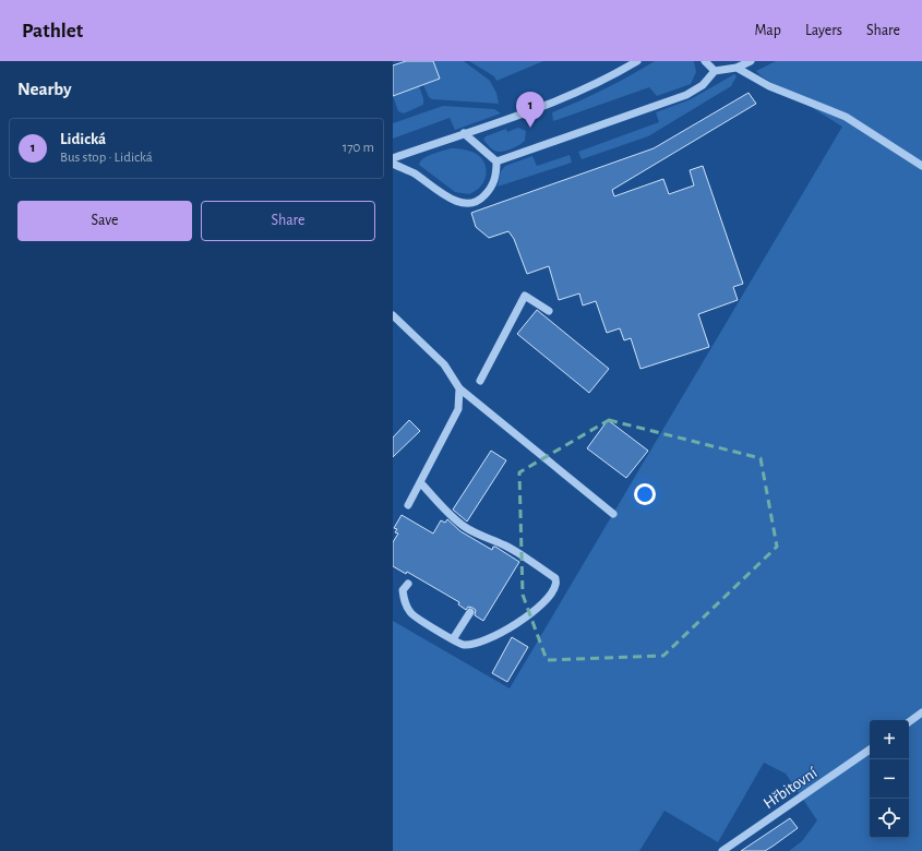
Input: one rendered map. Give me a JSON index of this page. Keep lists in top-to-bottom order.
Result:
{
  "streets": {
    "street": ["Hřbitovní"]
  },
  "page": {
    "header": "Pathlet",
    "nav": ["Map", "Layers", "Share"],
    "heading": "Nearby",
    "pins": "1",
    "list": [
      {
        "mark": "1",
        "name": "Lidická",
        "note": "Bus stop · Lidická",
        "value": "170 m"
      }
    ],
    "buttons": ["Save", "Share"],
    "map_buttons": ["+", "−"]
  }
}
